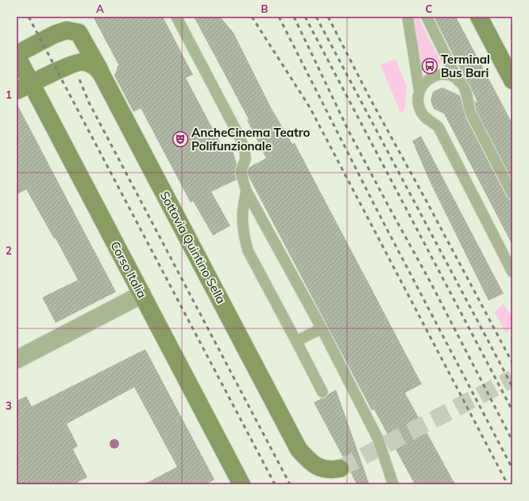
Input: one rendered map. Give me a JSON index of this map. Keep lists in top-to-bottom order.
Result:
{
  "streets": {
    "street": ["Sottovia Quintino Sella", "Corso Italia"]
  },
  "crossings": [
    ["Sottovia Quintino Sella", "Corso Italia"]
  ],
  "places": {
    "bus stop": ["Terminal Bus Bari"],
    "theatre": ["AncheCinema Teatro Polifunzionale"]
  },
  "grid": {
    "columns": ["A", "B", "C"],
    "rows": ["1", "2", "3"]
  }
}
